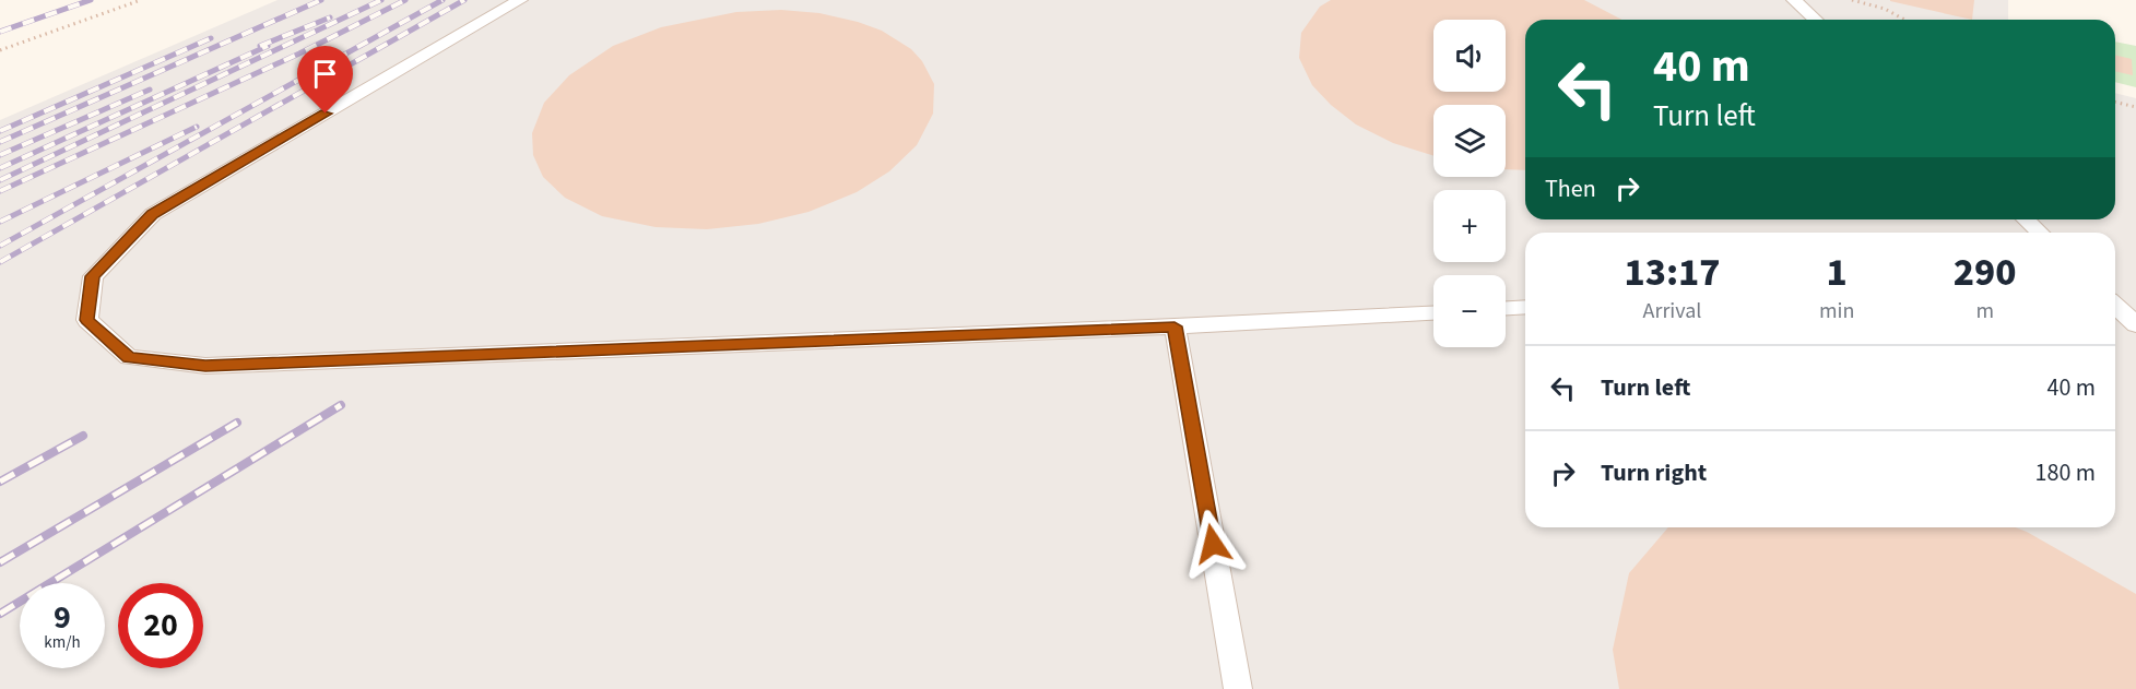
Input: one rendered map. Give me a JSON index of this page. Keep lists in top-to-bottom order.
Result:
{
  "page": {
    "map_buttons": ["+", "−"],
    "turn": ["40 m", "Turn left"],
    "then": "Then",
    "eta": [
      "13:17",
      "Arrival",
      "1",
      "min",
      "290",
      "m"
    ],
    "list": [
      {
        "name": "Turn left",
        "value": "40 m"
      },
      {
        "name": "Turn right",
        "value": "180 m"
      }
    ],
    "speed": "9 km/h",
    "limit": "20"
  }
}
